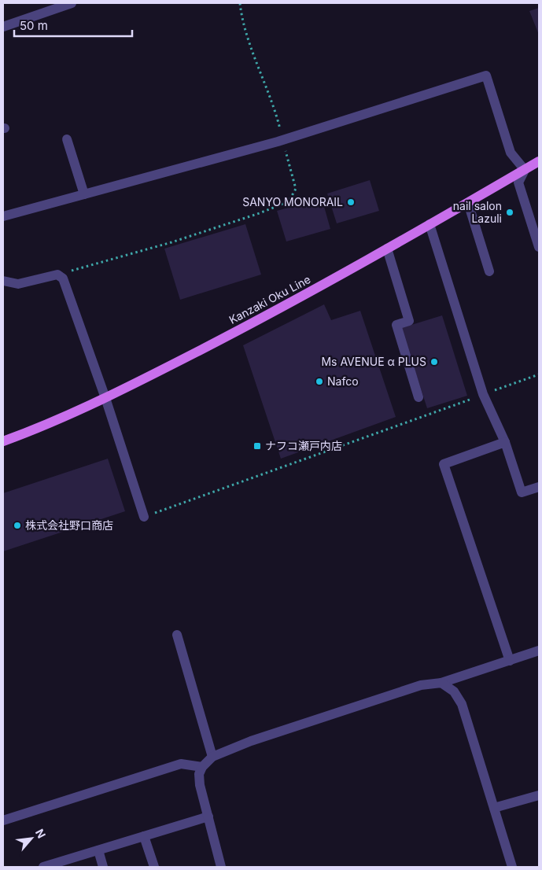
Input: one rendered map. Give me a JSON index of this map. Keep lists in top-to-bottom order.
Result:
{
  "streets": {
    "main road": ["Kanzaki Oku Line"]
  },
  "places": {
    "other": [
      "SANYO MONORAIL",
      "nail salon Lazuli",
      "Ms AVENUE α PLUS",
      "Nafco",
      "株式会社野口商店"
    ],
    "transit": ["ナフコ瀬戸内店"]
  },
  "scale_bar": "50 m",
  "north": "top right"
}
